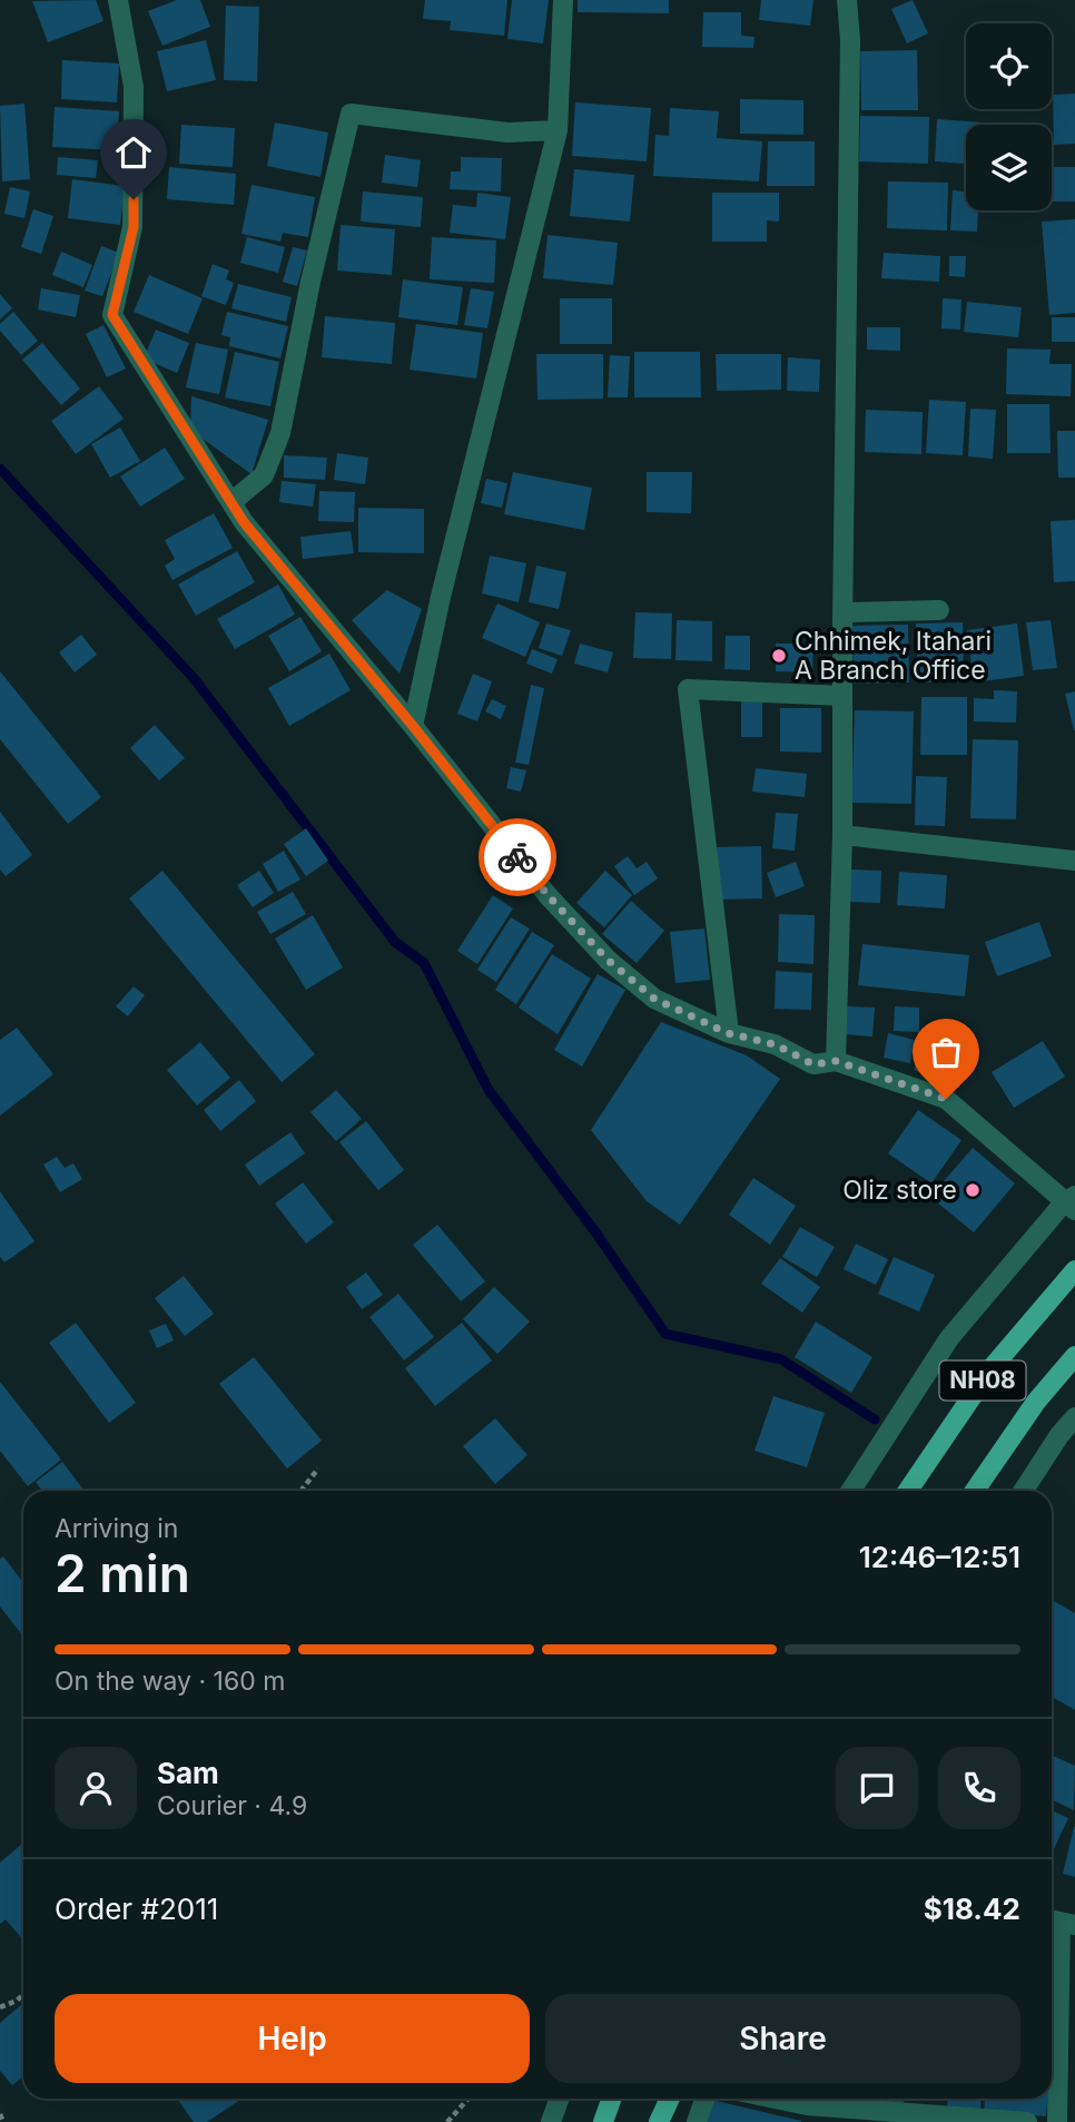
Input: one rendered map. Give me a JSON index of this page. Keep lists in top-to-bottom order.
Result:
{
  "streets": {
    "main road": ["NH08"]
  },
  "places": ["Chhimek, Itahari A Branch Office", "Oliz store"],
  "page": {
    "heading": ["2 min", "Arriving in", "12:46–12:51"],
    "panel": [
      "Sam",
      "Courier · 4.9",
      "Order #2011",
      "$18.42"
    ],
    "bar": "On the way · 160 m",
    "buttons": ["Help", "Share"]
  }
}
